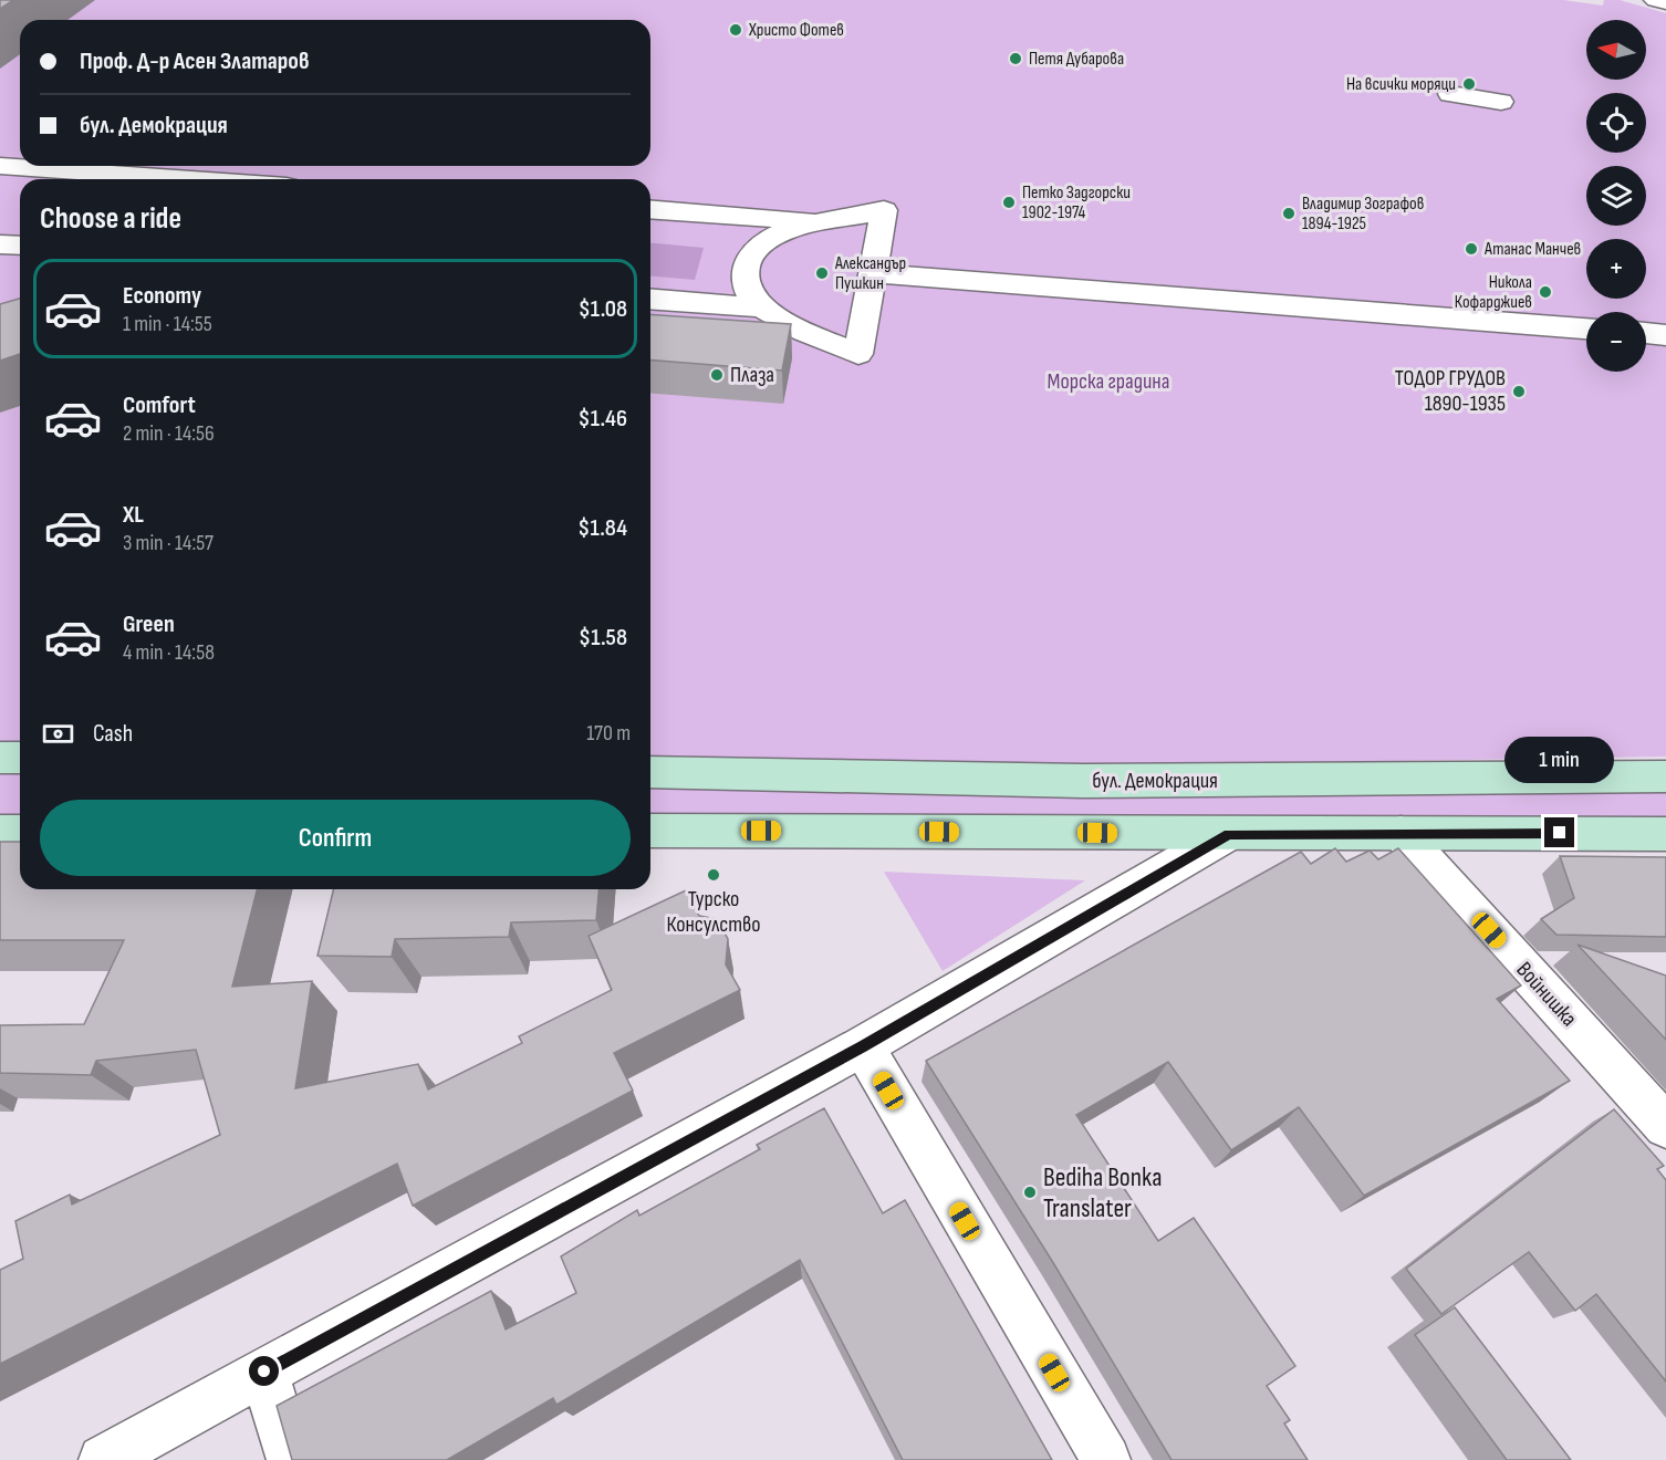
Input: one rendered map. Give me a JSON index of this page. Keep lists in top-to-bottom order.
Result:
{
  "streets": {
    "main road": ["бул. Демокрация"],
    "street": ["Войнишка"]
  },
  "parks": ["Морска градина"],
  "places": [
    "Христо Фотев",
    "Петя Дубарова",
    "На всички моряци",
    "Петко Задгорски 1902-1974",
    "Владимир Зографов 1894-1925",
    "Атанас Манчев",
    "Александър Пушкин",
    "Никола Кофарджиев",
    "Плаза",
    "TOДOP ГРУДОВ 1890-1935",
    "Турско Консулство",
    "Bediha Bonka Translater"
  ],
  "north": "left",
  "page": {
    "map_buttons": ["+", "−"],
    "banner": ["Проф. Д-р Асен Златаров", "бул. Демокрация"],
    "heading": "Choose a ride",
    "list": [
      {
        "name": "Economy",
        "note": "1 min · 14:55",
        "value": "$1.08"
      },
      {
        "name": "Comfort",
        "note": "2 min · 14:56",
        "value": "$1.46"
      },
      {
        "name": "XL",
        "note": "3 min · 14:57",
        "value": "$1.84"
      },
      {
        "name": "Green",
        "note": "4 min · 14:58",
        "value": "$1.58"
      }
    ],
    "pay": ["Cash", "170 m"],
    "bubble": "1 min",
    "buttons": "Confirm"
  }
}
